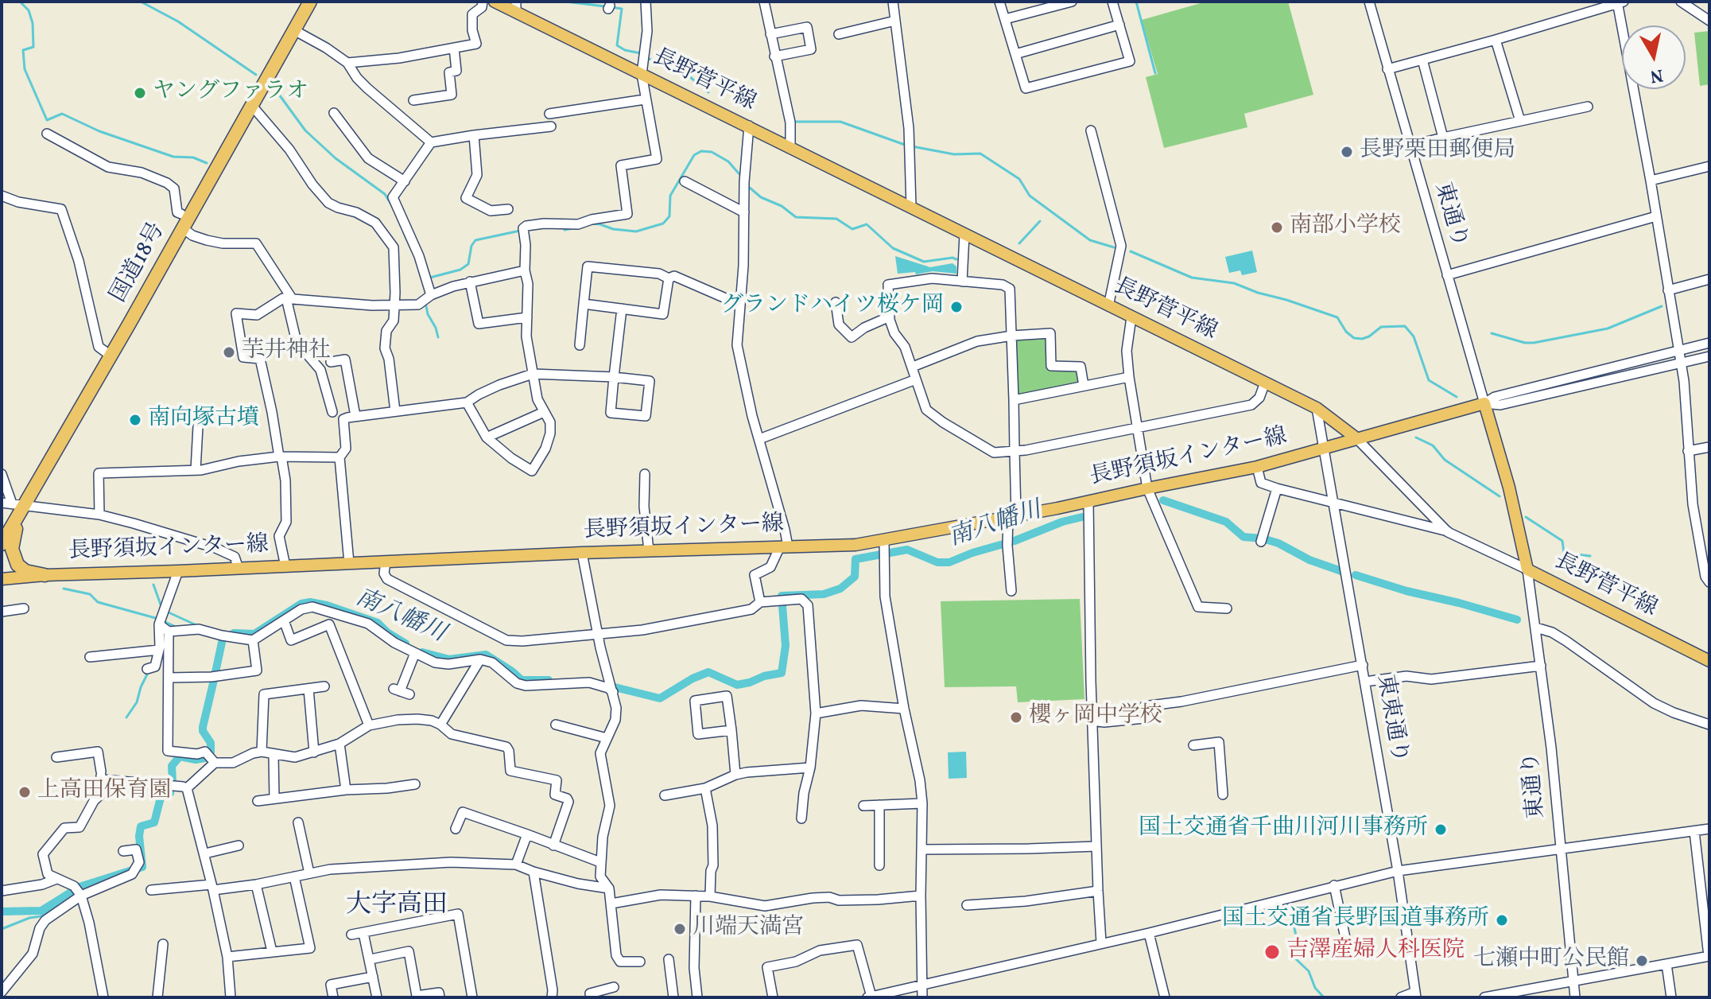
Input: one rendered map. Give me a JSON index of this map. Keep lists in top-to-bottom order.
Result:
{
  "streets": {
    "highway": ["国道18号"],
    "main road": ["長野菅平線", "長野須坂インター線"],
    "street": ["東通り", "東東通り"]
  },
  "crossings": [
    ["長野菅平線", "東通り"],
    ["長野菅平線", "長野須坂インター線"],
    ["長野菅平線", "東東通り"],
    ["長野須坂インター線", "東東通り"]
  ],
  "districts": ["大字高田"],
  "water": ["南八幡川"],
  "places": [
    "ヤングファラオ",
    "長野栗田郵便局",
    "南部小学校",
    "グランドハイツ桜ケ岡",
    "芋井神社",
    "南向塚古墳",
    "櫻ヶ岡中学校",
    "上高田保育園",
    "国土交通省千曲川河川事務所",
    "国土交通省長野国道事務所",
    "川端天満宮",
    "吉澤産婦人科医院",
    "七瀬中町公民館"
  ],
  "north": "bottom"
}
